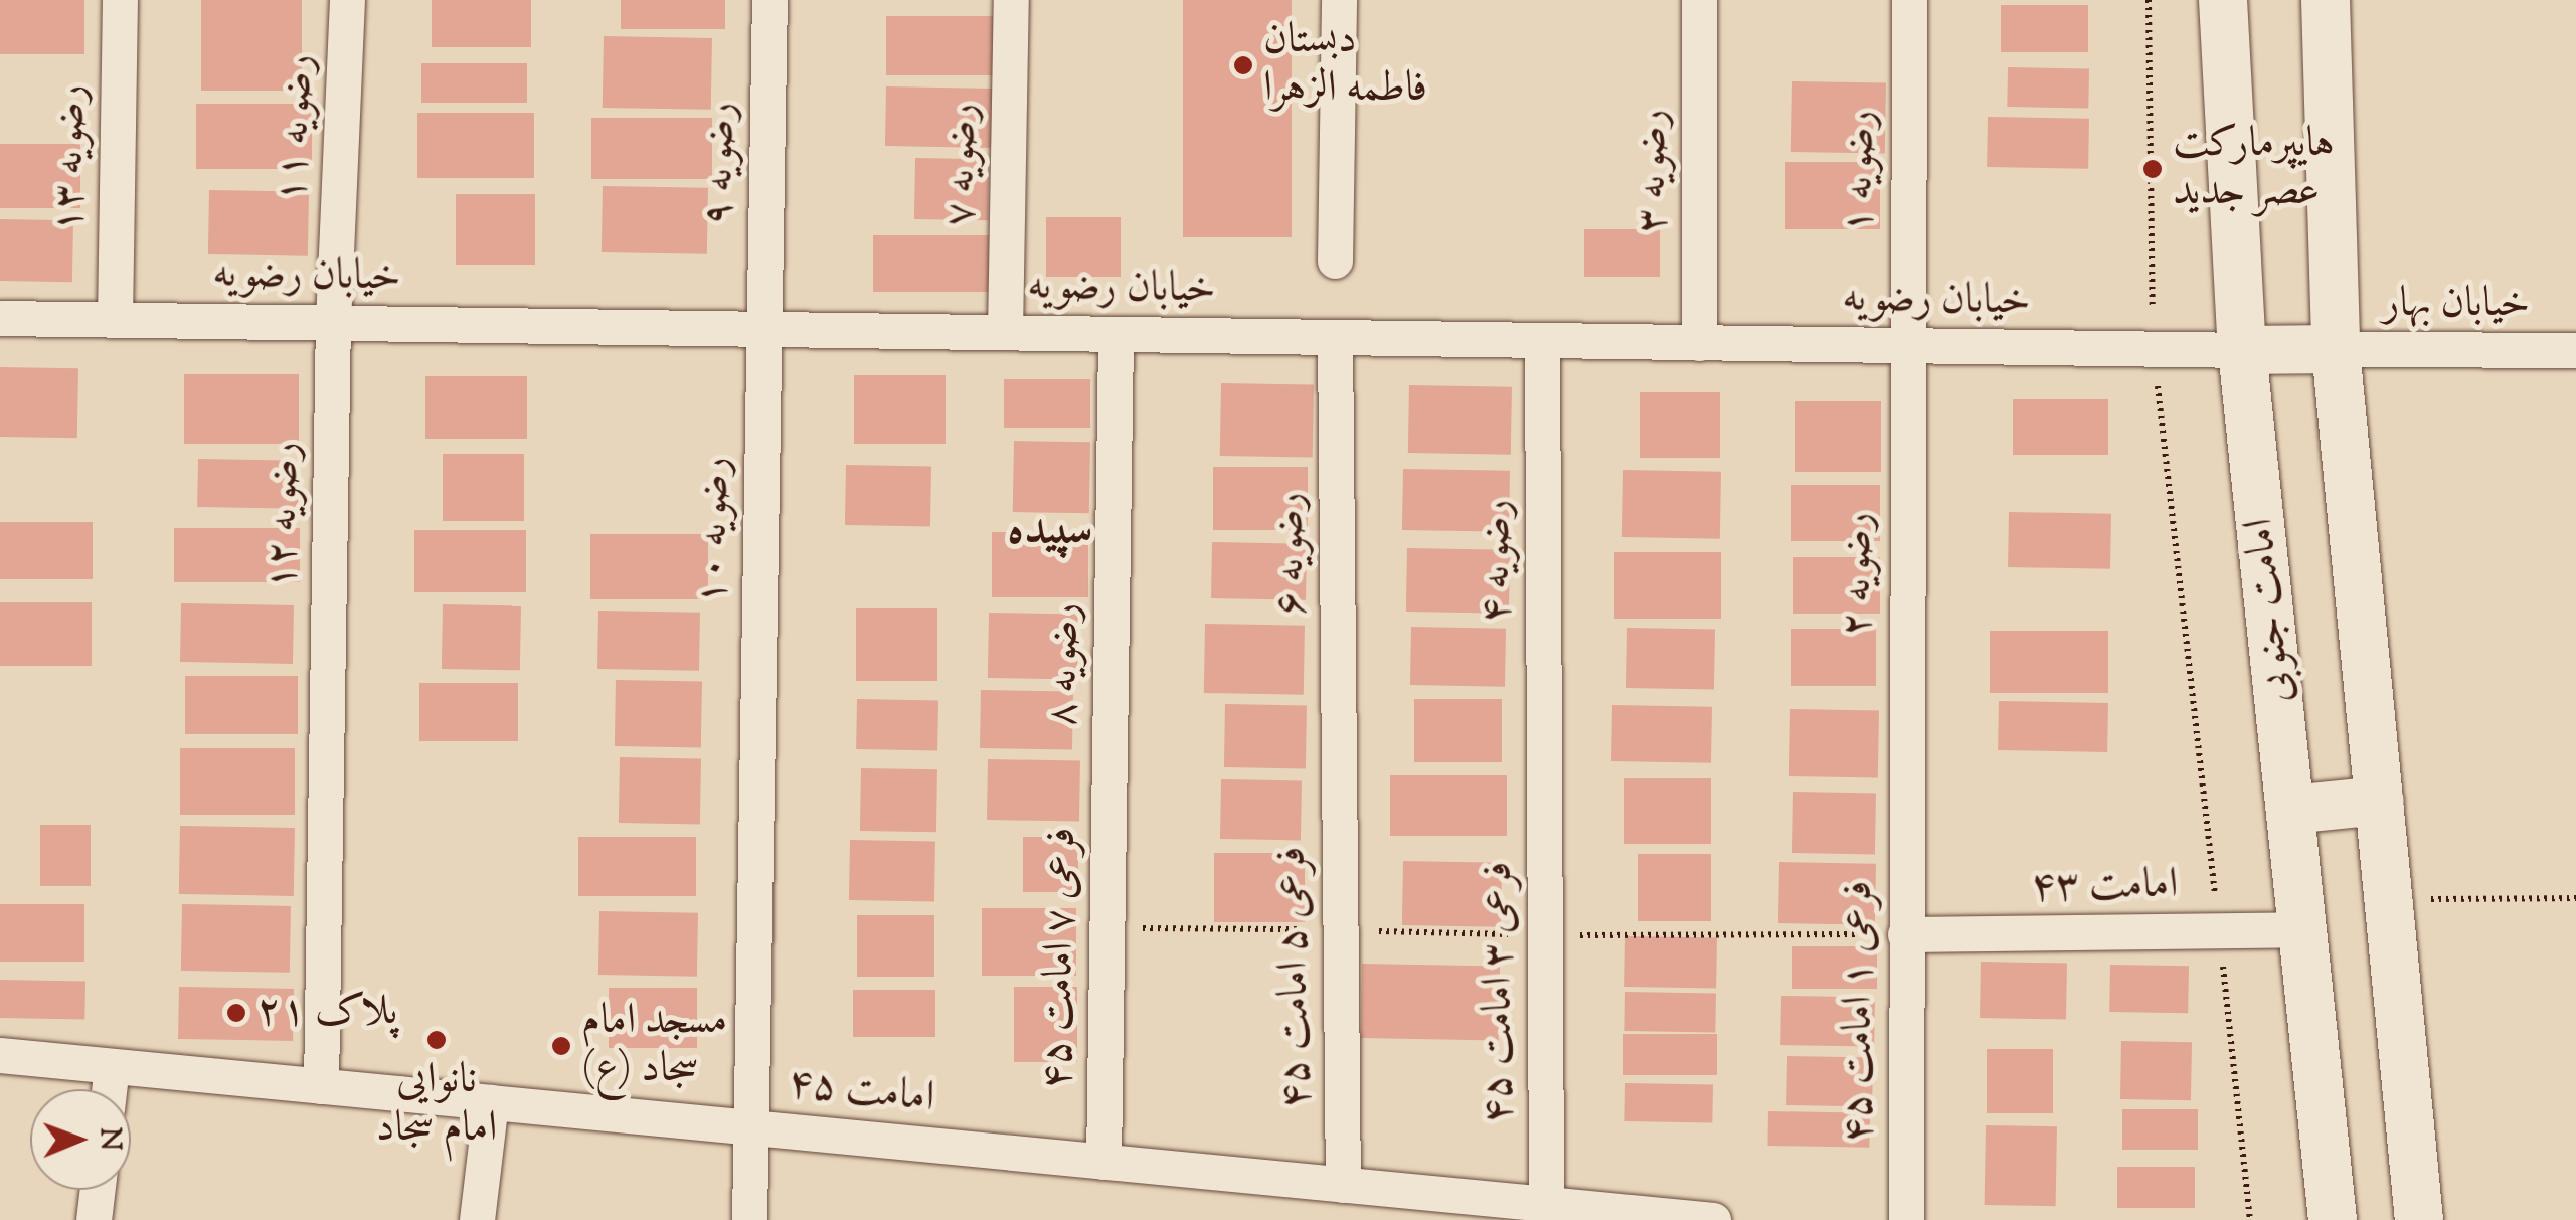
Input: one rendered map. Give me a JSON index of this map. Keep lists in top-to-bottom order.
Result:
{
  "streets": {
    "street": [
      "رضویه ۱۱",
      "رضویه ۱۳",
      "رضویه ۹",
      "رضویه ۷",
      "رضویه ۳",
      "رضویه ۱",
      "خیابان رضویه",
      "خیابان بهار",
      "رضویه ۱۲",
      "رضویه ۱۰",
      "رضویه ۶",
      "رضویه ۴",
      "رضویه ۲",
      "امامت جنوبی",
      "رضویه ۸",
      "امامت ۴۳",
      "فرعی ۷ امامت ۴۵",
      "فرعی ۵ امامت ۴۵",
      "فرعی ۳ امامت ۴۵",
      "فرعی ۱ امامت ۴۵",
      "امامت ۴۵"
    ]
  },
  "crossings": [
    ["رضویه ۱۱", "خیابان رضویه"],
    ["رضویه ۱۱", "رضویه ۱۲"],
    ["رضویه ۱۳", "خیابان رضویه"],
    ["رضویه ۹", "خیابان رضویه"],
    ["رضویه ۹", "رضویه ۱۰"],
    ["رضویه ۷", "خیابان رضویه"],
    ["رضویه ۳", "خیابان رضویه"],
    ["رضویه ۱", "خیابان رضویه"],
    ["رضویه ۱", "رضویه ۲"],
    ["خیابان رضویه", "رضویه ۱۲"],
    ["خیابان رضویه", "رضویه ۱۰"],
    ["خیابان رضویه", "رضویه ۶"],
    ["خیابان رضویه", "رضویه ۴"],
    ["خیابان رضویه", "رضویه ۲"],
    ["خیابان رضویه", "امامت جنوبی"],
    ["خیابان رضویه", "رضویه ۸"],
    ["رضویه ۱۲", "امامت ۴۵"],
    ["رضویه ۱۰", "امامت ۴۵"],
    ["رضویه ۶", "فرعی ۵ امامت ۴۵"],
    ["رضویه ۴", "فرعی ۳ امامت ۴۵"],
    ["رضویه ۲", "فرعی ۱ امامت ۴۵"],
    ["امامت جنوبی", "امامت ۴۳"],
    ["رضویه ۸", "فرعی ۷ امامت ۴۵"],
    ["امامت ۴۳", "فرعی ۱ امامت ۴۵"],
    ["فرعی ۷ امامت ۴۵", "امامت ۴۵"],
    ["فرعی ۵ امامت ۴۵", "امامت ۴۵"],
    ["فرعی ۳ امامت ۴۵", "امامت ۴۵"]
  ],
  "districts": ["سپیده"],
  "places": [
    "دبستان فاطمه الزهرا",
    "هایپرمارکت عصر جدید",
    "پلاک ۲۱",
    "نانوایی امام سجاد",
    "مسجد امام سجاد (ع)"
  ],
  "north": "right"
}
